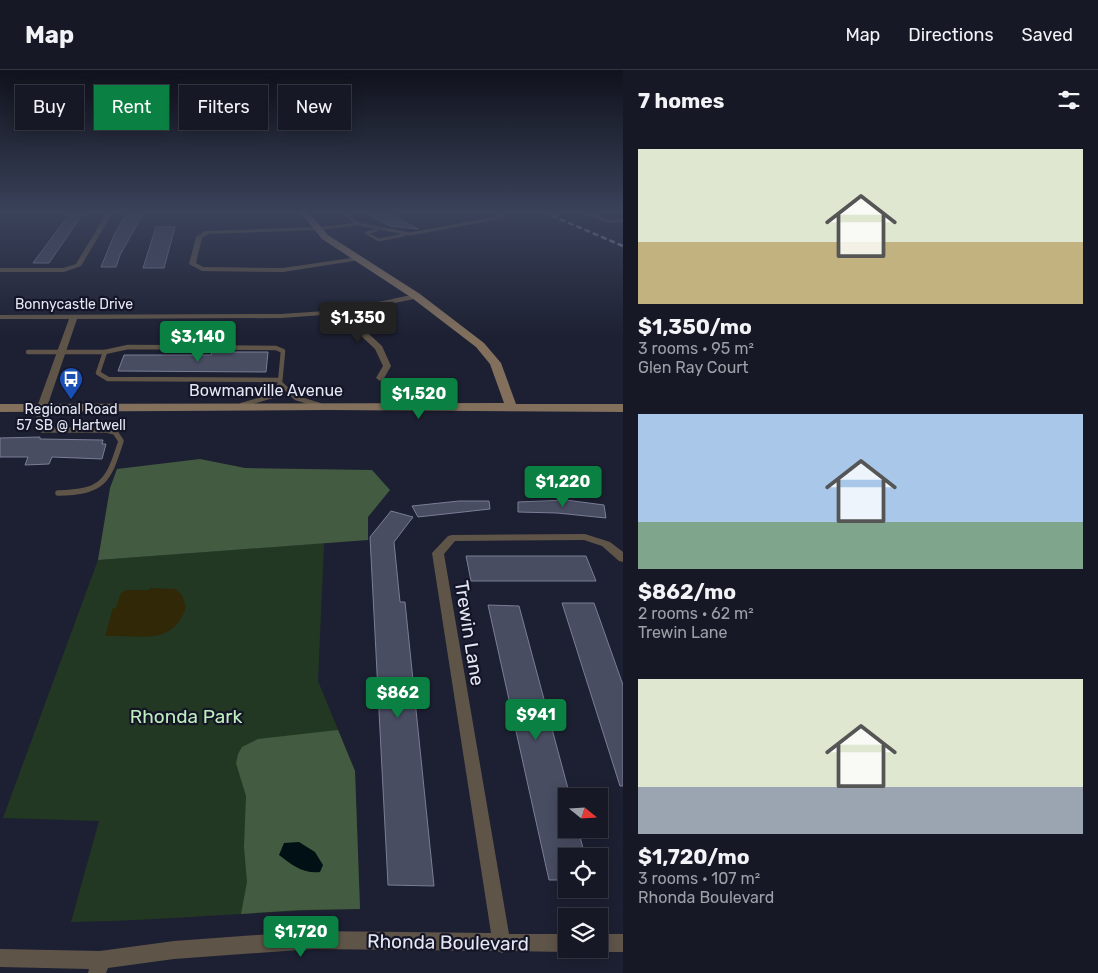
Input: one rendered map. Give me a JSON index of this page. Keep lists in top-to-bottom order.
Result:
{
  "streets": {
    "street": [
      "Bonnycastle Drive",
      "Bowmanville Avenue",
      "Trewin Lane",
      "Rhonda Boulevard"
    ]
  },
  "crossings": [
    ["Trewin Lane", "Rhonda Boulevard"]
  ],
  "parks": ["Rhonda Park"],
  "places": {
    "bus stop": ["Regional Road 57 SB @ Hartwell"]
  },
  "north": "right",
  "page": {
    "header": "Map",
    "nav": ["Map", "Directions", "Saved"],
    "heading": "7 homes",
    "chip": [
      "Buy",
      "Rent",
      "Filters",
      "New"
    ],
    "list": [
      {
        "name": "$1,350/mo",
        "note": "3 rooms · 95 m² · Glen Ray Court"
      },
      {
        "name": "$862/mo",
        "note": "2 rooms · 62 m² · Trewin Lane"
      },
      {
        "name": "$1,720/mo",
        "note": "3 rooms · 107 m² · Rhonda Boulevard"
      }
    ],
    "price": [
      "$1,350",
      "$3,140",
      "$1,520",
      "$1,220",
      "$862",
      "$941",
      "$1,720"
    ]
  }
}
